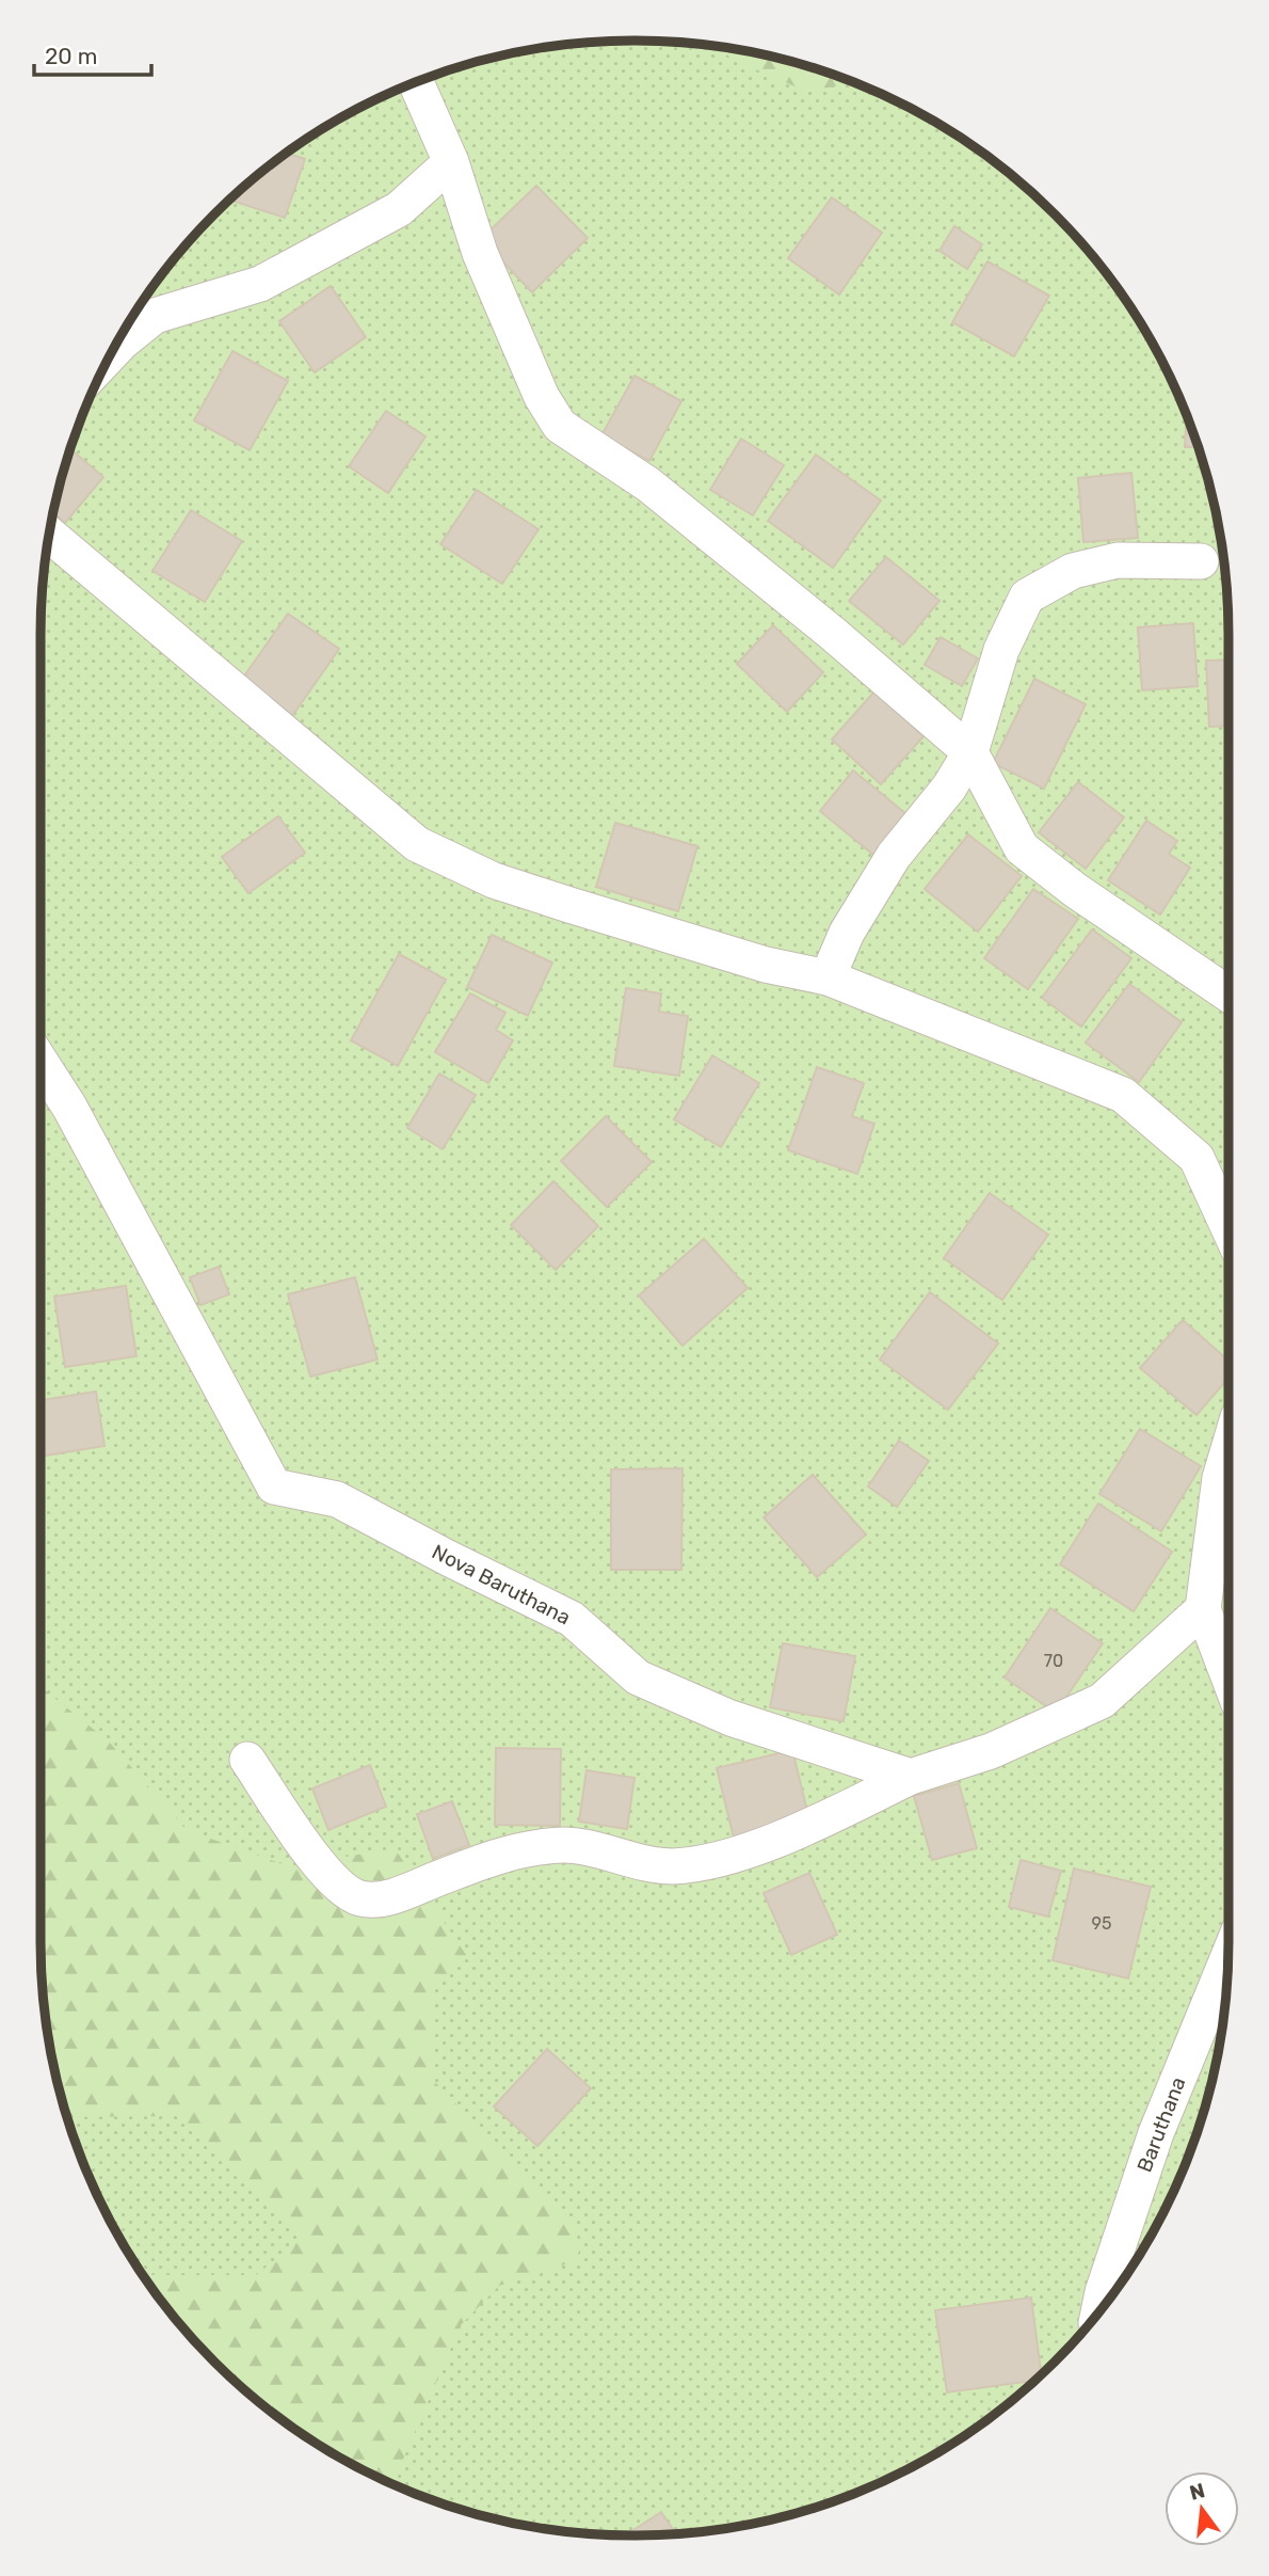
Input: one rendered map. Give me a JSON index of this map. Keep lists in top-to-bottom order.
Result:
{
  "streets": {
    "street": ["Nova Baruthana", "Baruthana"]
  },
  "house_numbers": ["70", "95"],
  "scale_bar": "20 m",
  "north": "top"
}
